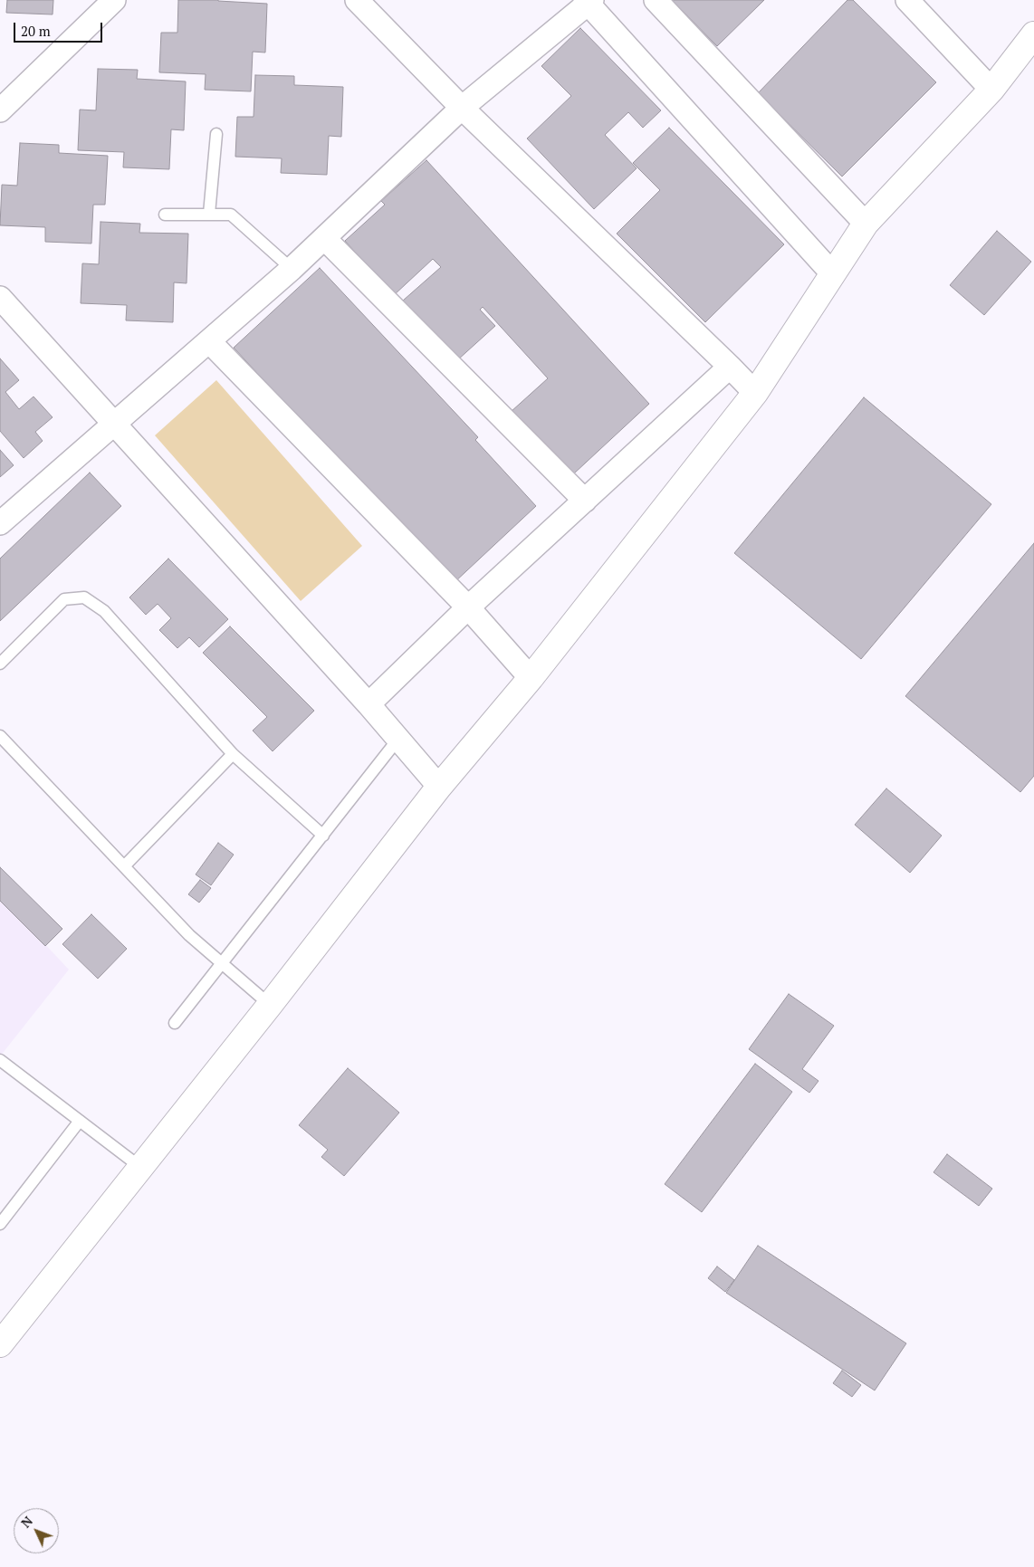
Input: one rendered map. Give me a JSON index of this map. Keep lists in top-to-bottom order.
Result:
{
  "scale_bar": "20 m",
  "north": "top left"
}
